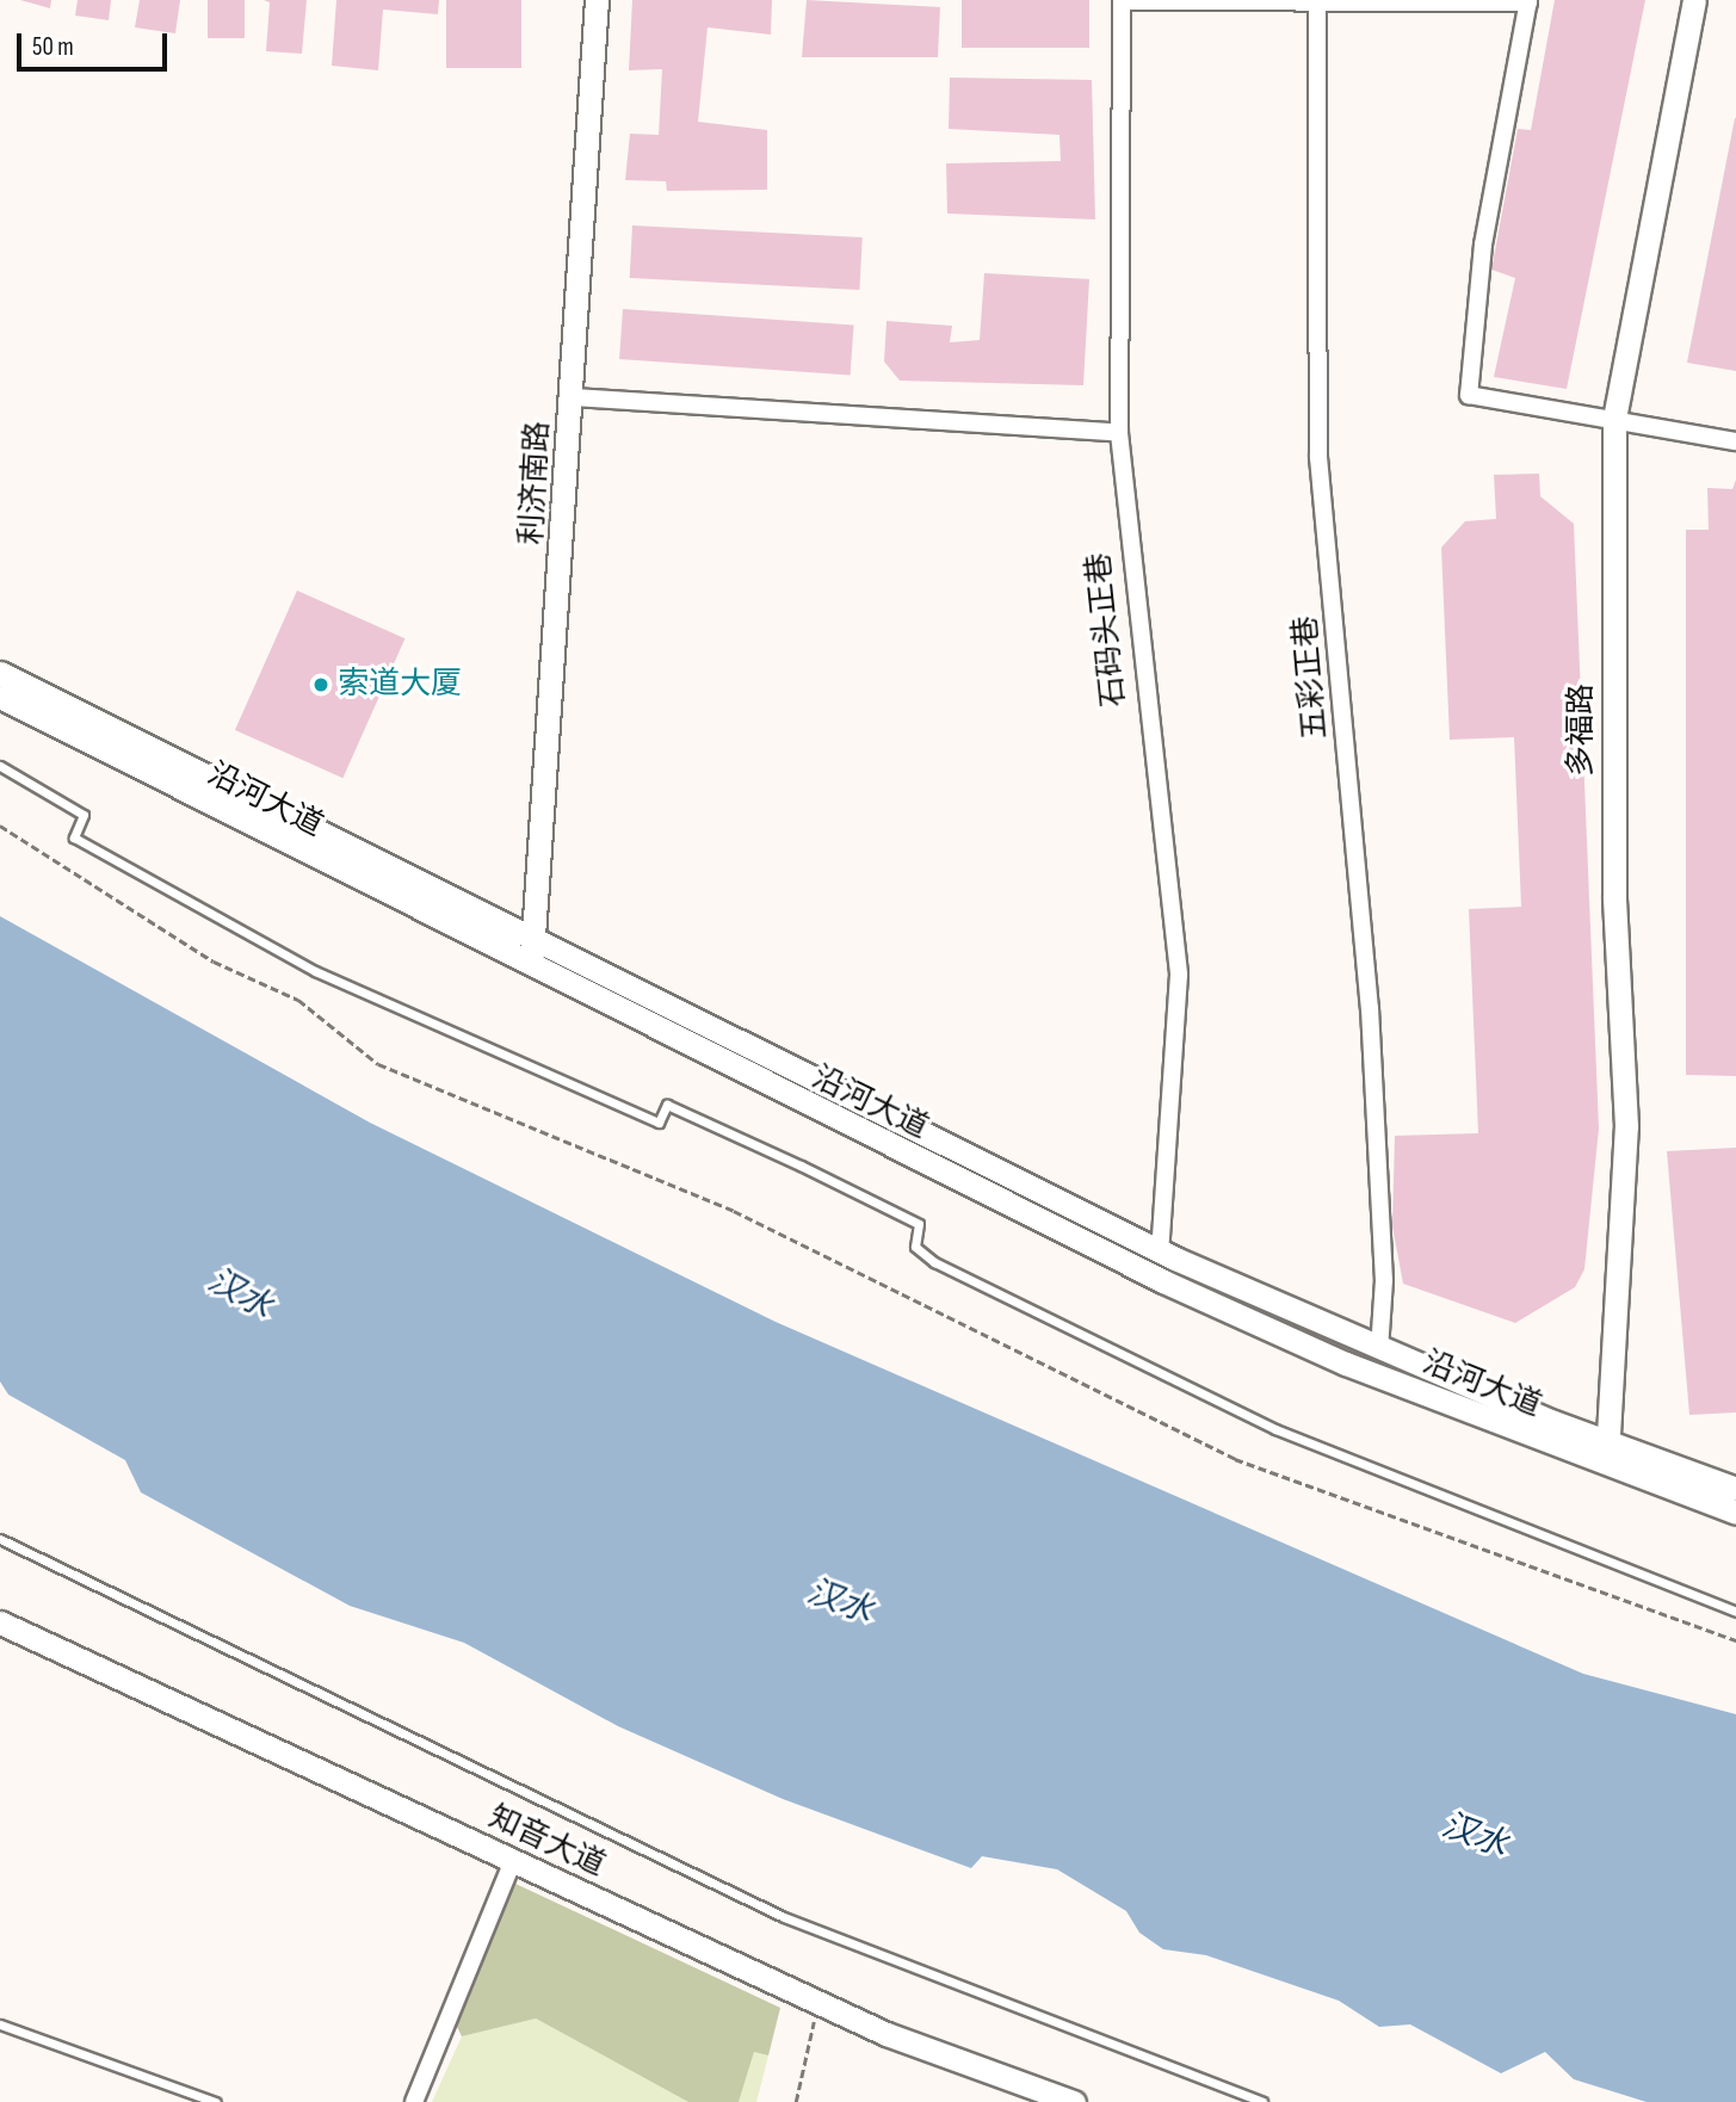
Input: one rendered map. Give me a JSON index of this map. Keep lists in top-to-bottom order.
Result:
{
  "streets": {
    "main road": [
      "利济南路",
      "多福路",
      "沿河大道",
      "知音大道"
    ],
    "street": ["石码头正巷", "五彩正巷"]
  },
  "crossings": [
    ["利济南路", "沿河大道"],
    ["石码头正巷", "沿河大道"],
    ["五彩正巷", "沿河大道"],
    ["多福路", "沿河大道"]
  ],
  "water": ["汉水"],
  "places": ["索道大厦"],
  "scale_bar": "50 m"
}
